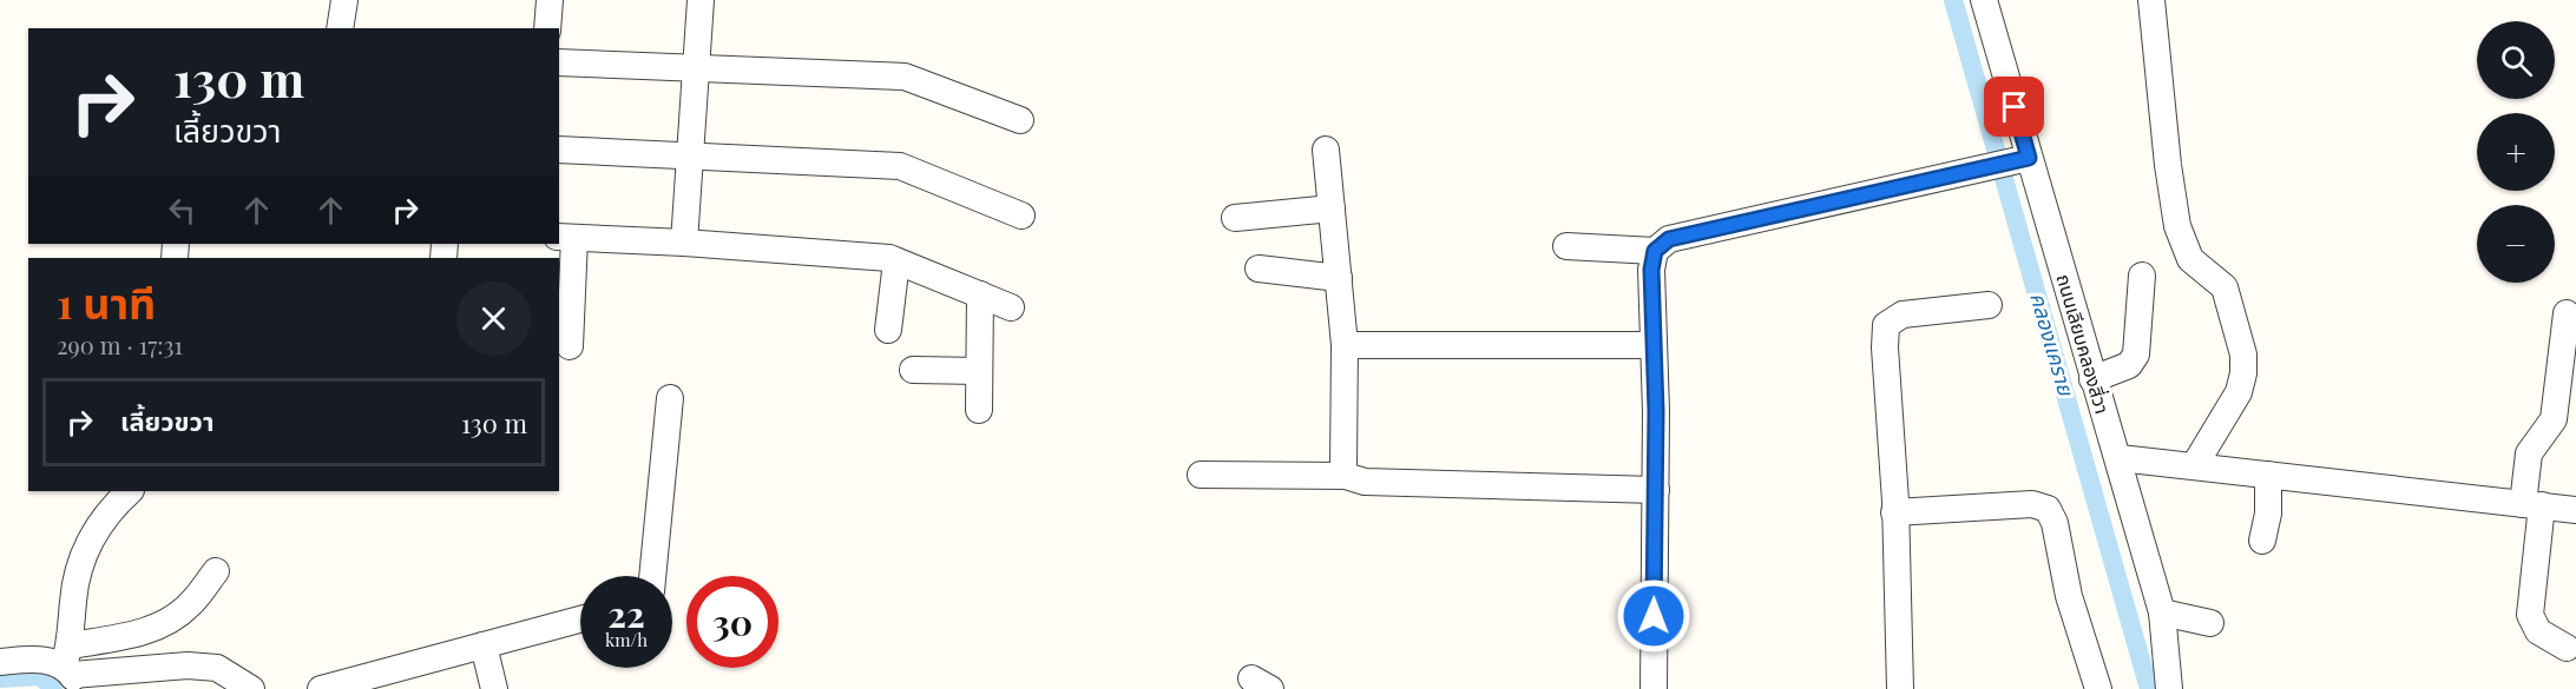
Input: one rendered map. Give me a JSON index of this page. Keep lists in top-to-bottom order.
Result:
{
  "streets": {
    "street": ["ถนนเลียบคลองสี่วา"]
  },
  "water": ["คลองเเคราย"],
  "page": {
    "map_buttons": ["+", "−"],
    "turn": ["130 m", "เลี้ยวขวา"],
    "heading": ["1 นาที", "290 m · 17:31"],
    "list": [
      {
        "name": "เลี้ยวขวา",
        "value": "130 m"
      }
    ],
    "speed": "22 km/h",
    "limit": "30"
  }
}
